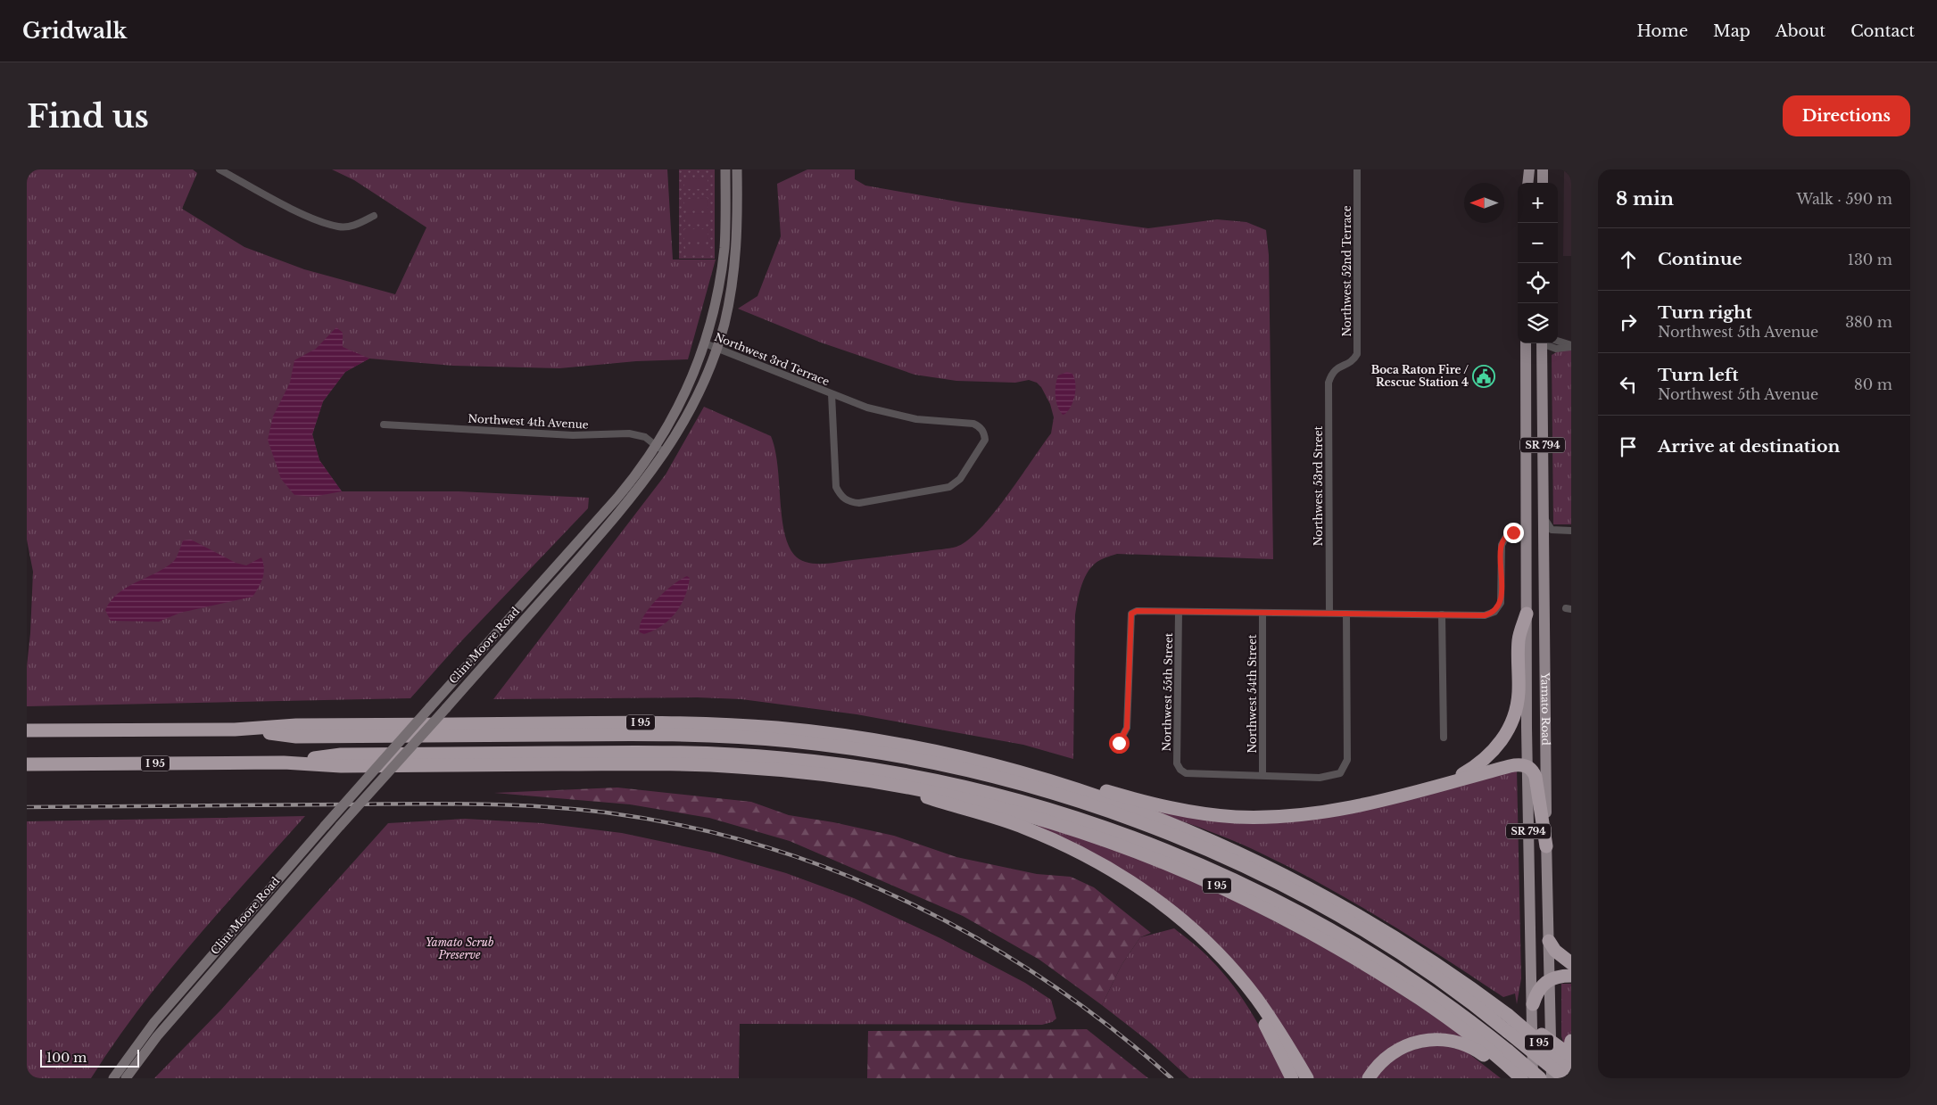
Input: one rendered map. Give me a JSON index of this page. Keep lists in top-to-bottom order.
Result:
{
  "streets": {
    "highway": ["I 95"],
    "main road": ["SR 794", "Yamato Road"],
    "street": [
      "Northwest 52nd Terrace",
      "Northwest 3rd Terrace",
      "Northwest 4th Avenue",
      "Northwest 53rd Street",
      "Clint Moore Road",
      "Northwest 55th Street",
      "Northwest 54th Street"
    ]
  },
  "crossings": [
    ["Northwest 52nd Terrace", "Northwest 53rd Street"],
    ["Northwest 3rd Terrace", "Clint Moore Road"],
    ["Northwest 4th Avenue", "Clint Moore Road"],
    ["Northwest 55th Street", "Northwest 54th Street"]
  ],
  "parks": ["Yamato Scrub Preserve"],
  "places": {
    "public building": ["Boca Raton Fire / Rescue Station 4"]
  },
  "scale_bar": "100 m",
  "north": "left",
  "page": {
    "header": "Gridwalk",
    "nav": [
      "Home",
      "Map",
      "About",
      "Contact"
    ],
    "buttons": "Directions",
    "title": "Find us",
    "heading": ["8 min", "Walk · 590 m"],
    "map_buttons": ["+", "−"],
    "list": [
      ["Continue", "130 m"],
      ["Turn right", "Northwest 5th Avenue", "380 m"],
      ["Turn left", "Northwest 5th Avenue", "80 m"],
      "Arrive at destination"
    ],
    "scale": "100 m"
  }
}
